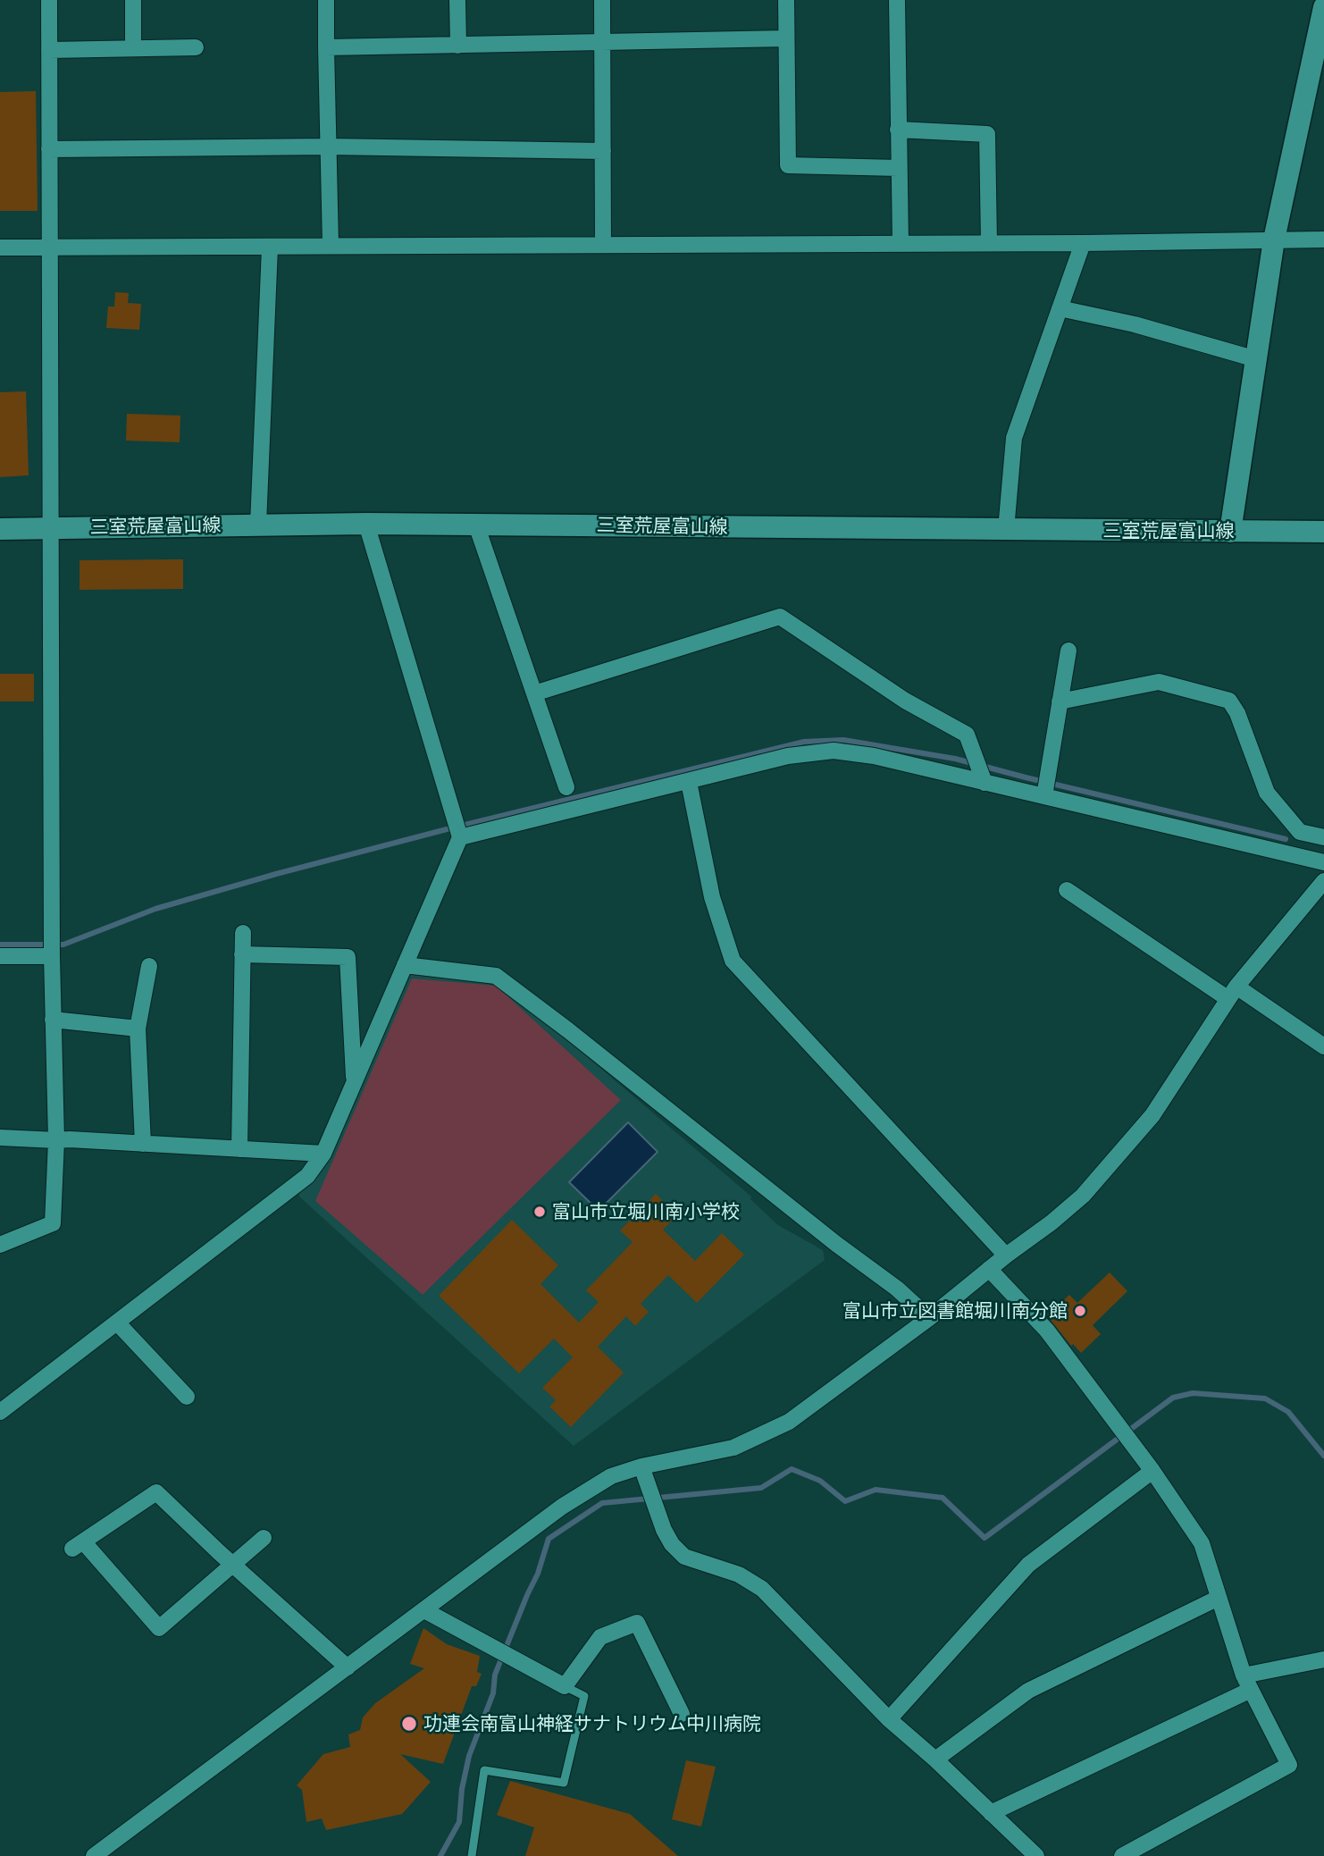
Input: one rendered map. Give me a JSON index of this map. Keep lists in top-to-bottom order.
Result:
{
  "streets": {
    "main road": ["三室荒屋富山線"]
  },
  "places": ["富山市立堀川南小学校", "富山市立図書館堀川南分館", "功連会南富山神経サナトリウム中川病院"]
}
